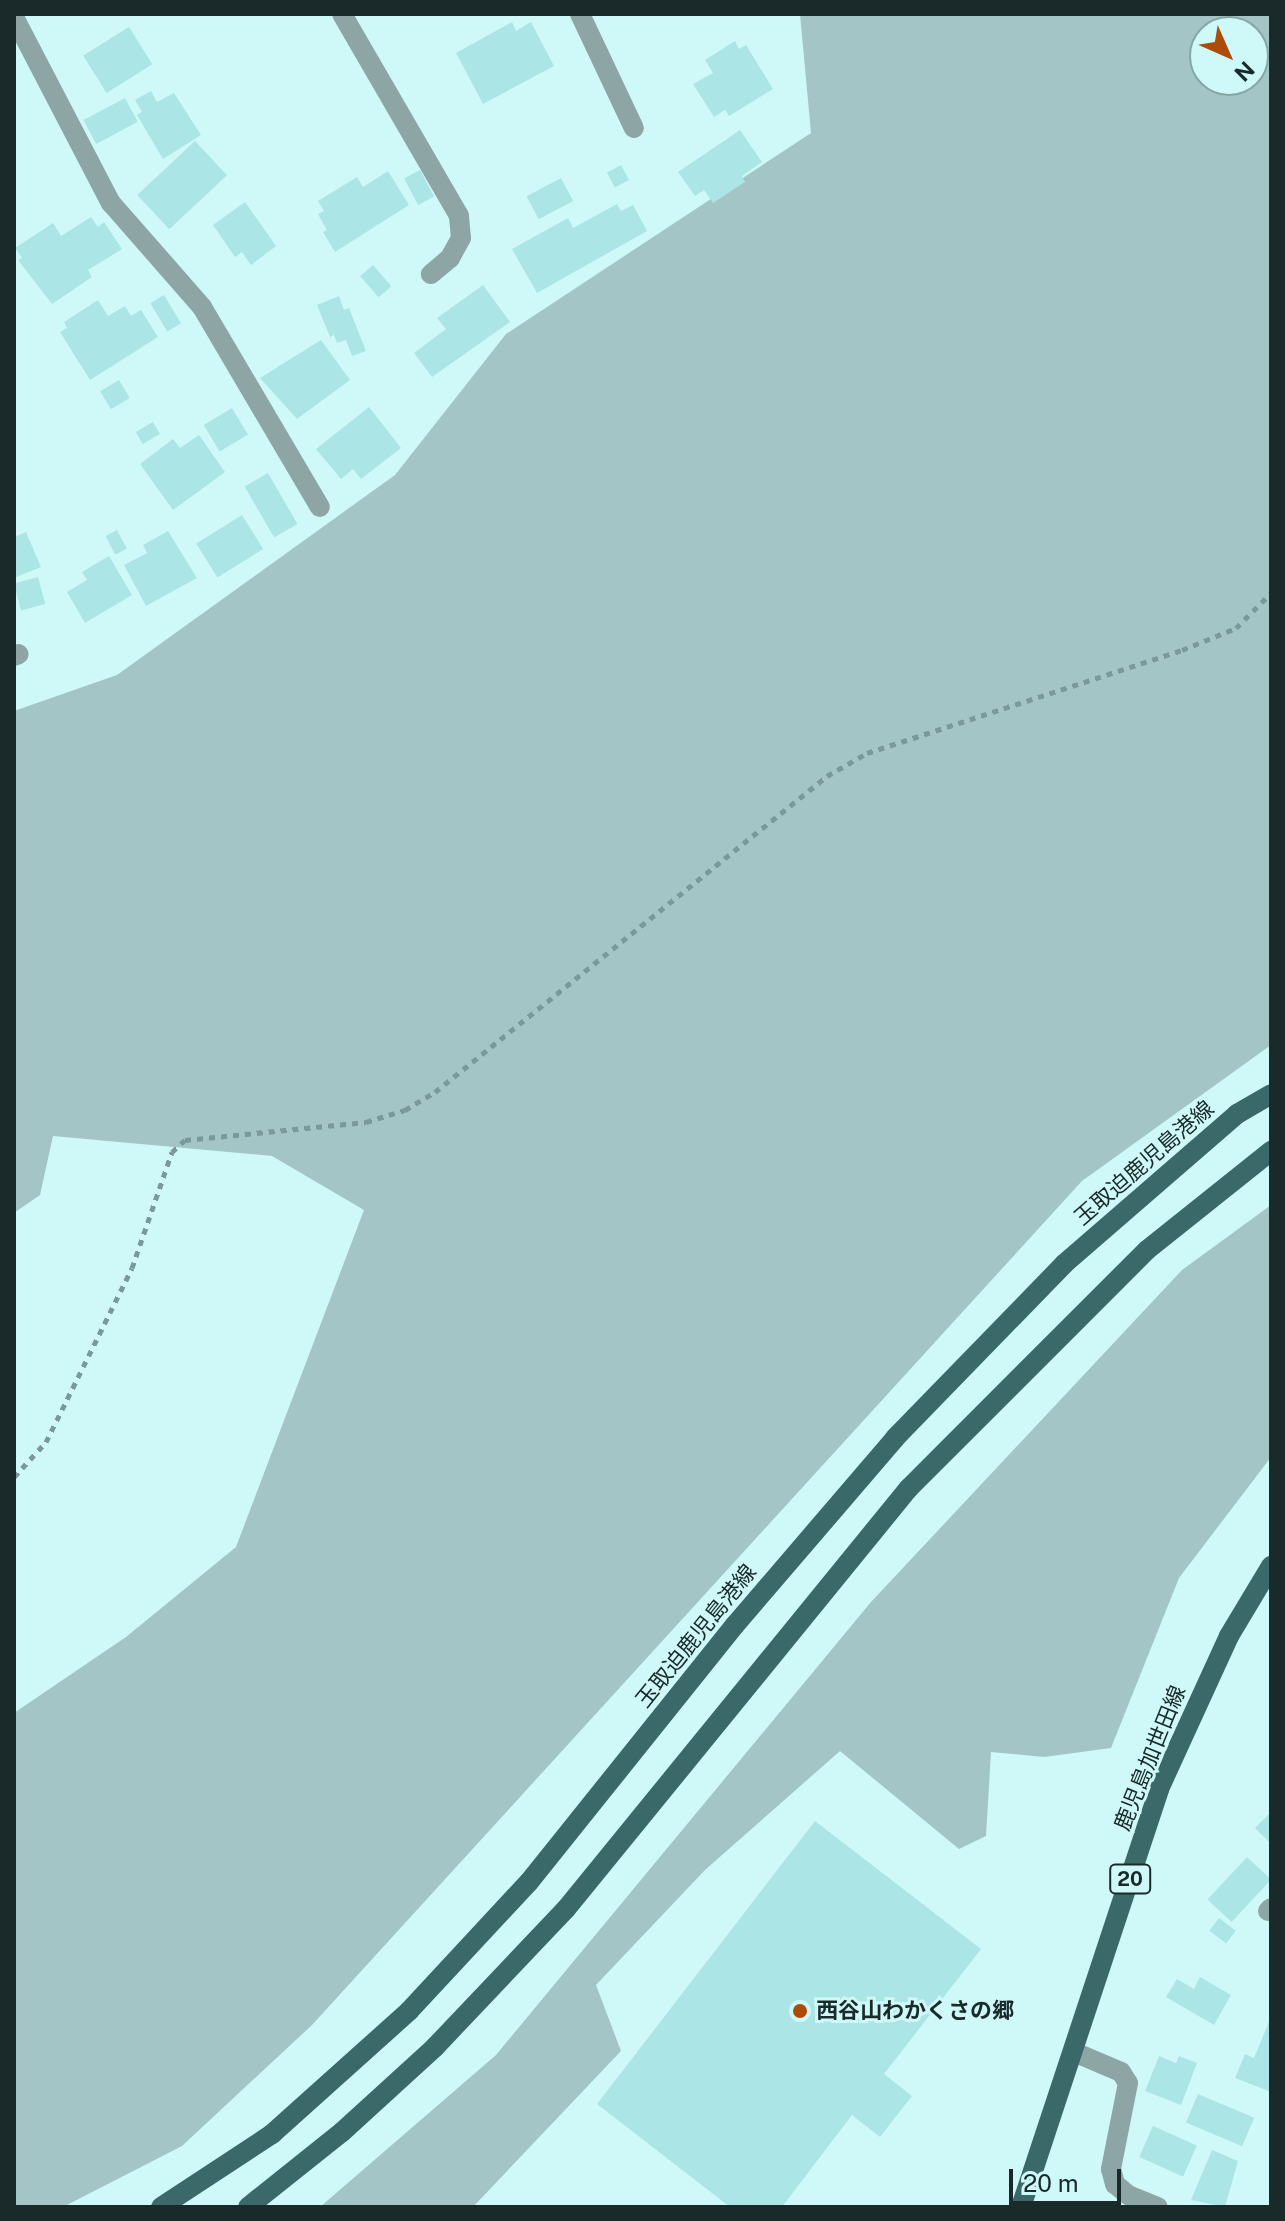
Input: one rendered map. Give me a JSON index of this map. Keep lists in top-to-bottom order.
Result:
{
  "streets": {
    "main road": ["玉取迫鹿児島港線", "鹿児島加世田線", "20"]
  },
  "places": ["西谷山わかくさの郷"],
  "scale_bar": "20 m",
  "north": "bottom right"
}
